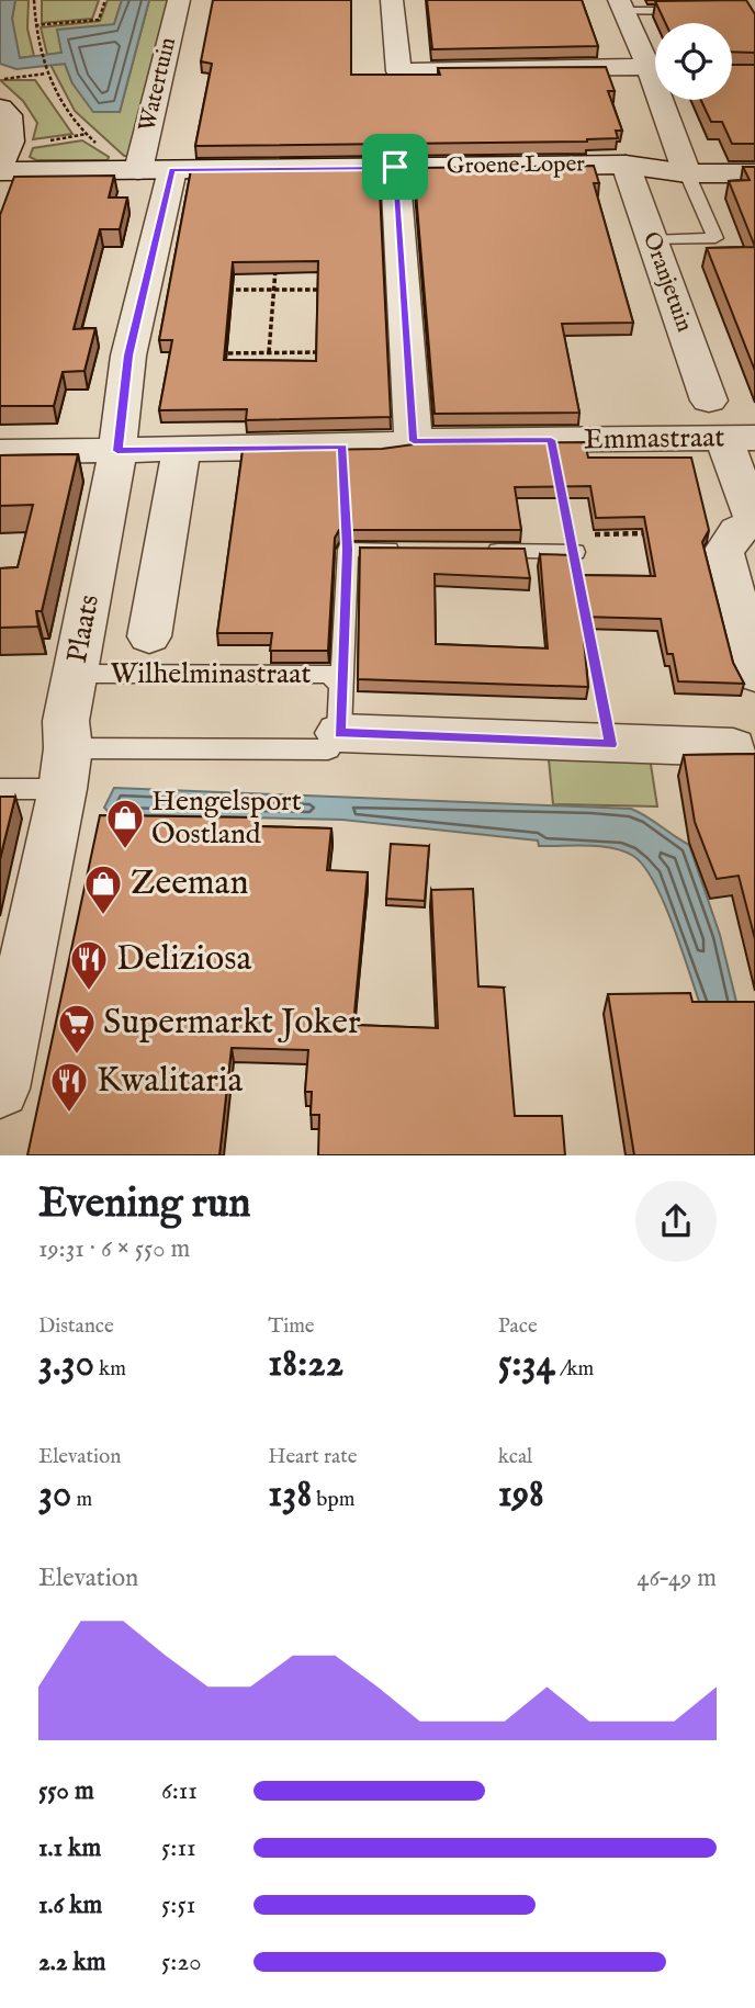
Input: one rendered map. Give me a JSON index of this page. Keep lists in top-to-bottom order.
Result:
{
  "streets": {
    "street": [
      "Watertuin",
      "Groene Loper",
      "Oranjetuin",
      "Emmastraat",
      "Plaats"
    ],
    "lane": ["Wilhelminastraat"]
  },
  "crossings": [
    ["Watertuin", "Groene Loper"],
    ["Groene Loper", "Oranjetuin"],
    ["Groene Loper", "Plaats"],
    ["Emmastraat", "Plaats"],
    ["Plaats", "Wilhelminastraat"]
  ],
  "places": {
    "shop": ["Hengelsport Oostland", "Zeeman"],
    "restaurant": ["Deliziosa", "Kwalitaria"],
    "supermarket": ["Supermarkt Joker"]
  },
  "page": {
    "heading": ["Evening run", "19:31 · 6 × 550 m"],
    "stats": [
      ["Distance", "3.30 km"],
      ["Time", "18:22"],
      ["Pace", "5:34 /km"],
      ["Elevation", "30 m"],
      ["Heart rate", "138 bpm"],
      ["kcal", "198"]
    ],
    "chart": ["Elevation", "46–49 m"],
    "list": [
      {
        "name": "550 m",
        "note": "6:11"
      },
      {
        "name": "1.1 km",
        "note": "5:11"
      },
      {
        "name": "1.6 km",
        "note": "5:51"
      },
      {
        "name": "2.2 km",
        "note": "5:20"
      }
    ]
  }
}
